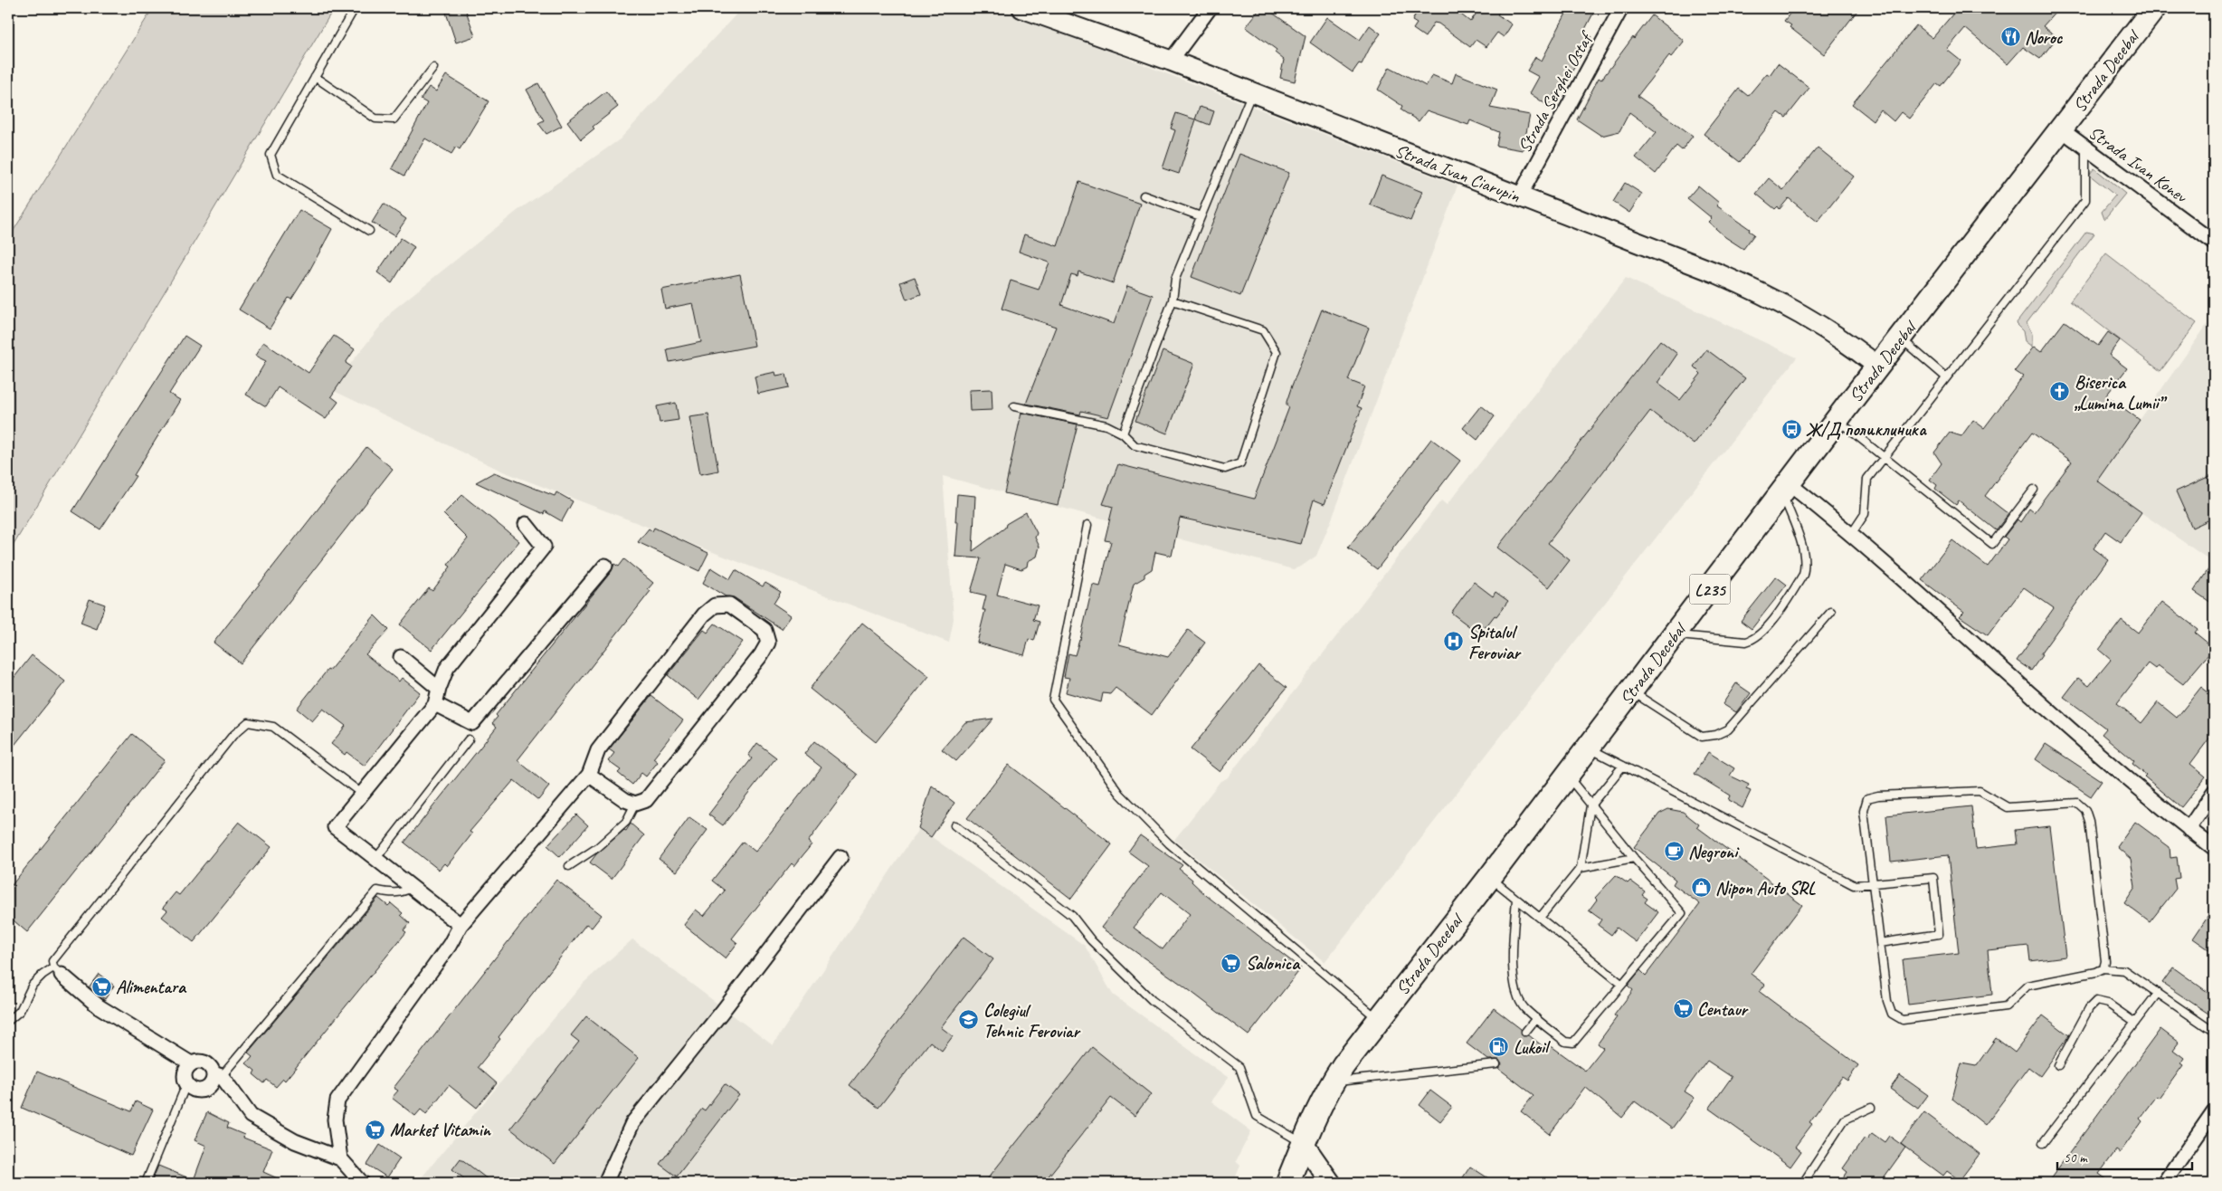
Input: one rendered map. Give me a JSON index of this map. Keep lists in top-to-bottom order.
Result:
{
  "streets": {
    "main road": ["Strada Decebal", "L235"],
    "street": ["Strada Serghei Ostaf", "Strada Ivan Konev", "Strada Ivan Ciarupin"]
  },
  "crossings": [
    ["Strada Decebal", "Strada Ivan Konev"],
    ["Strada Decebal", "Strada Ivan Ciarupin"],
    ["Strada Serghei Ostaf", "Strada Ivan Ciarupin"]
  ],
  "places": {
    "restaurant": ["Noroc"],
    "church": ["Biserica „Lumina Lumii”"],
    "bus stop": ["Ж/Д поликлиника"],
    "hospital": ["Spitalul Feroviar"],
    "cafe": ["Negroni"],
    "shop": ["Nipon Auto SRL"],
    "supermarket": [
      "Salonica",
      "Alimentara",
      "Centaur",
      "Market Vitamin"
    ],
    "school or university": ["Colegiul Tehnic Feroviar"],
    "fuel station": ["Lukoil"]
  },
  "scale_bar": "50 m"
}
